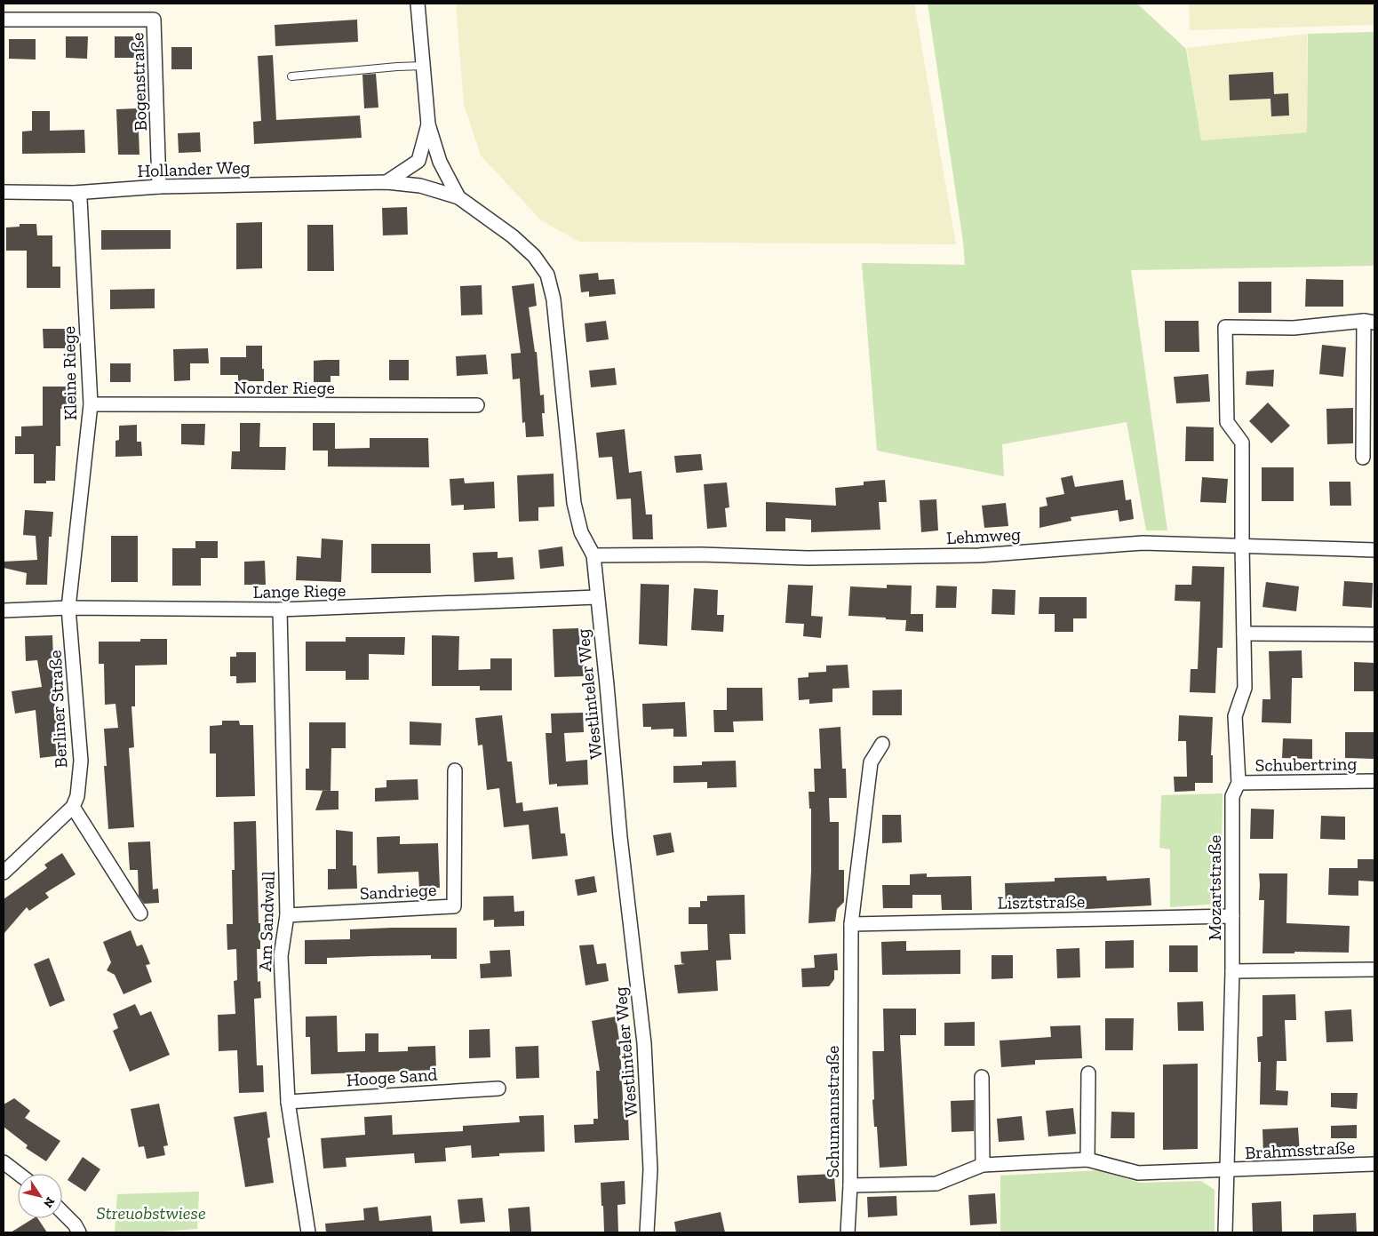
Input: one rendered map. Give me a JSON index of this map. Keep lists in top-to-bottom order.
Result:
{
  "streets": {
    "street": [
      "Bogenstraße",
      "Hollander Weg",
      "Kleine Riege",
      "Norder Riege",
      "Lehmweg",
      "Lange Riege",
      "Westlinteler Weg",
      "Berliner Straße",
      "Schubertring",
      "Mozartstraße",
      "Sandriege",
      "Lisztstraße",
      "Am Sandwall",
      "Hooge Sand",
      "Schumannstraße",
      "Brahmsstraße"
    ]
  },
  "crossings": [
    ["Bogenstraße", "Hollander Weg"],
    ["Hollander Weg", "Kleine Riege"],
    ["Hollander Weg", "Westlinteler Weg"],
    ["Kleine Riege", "Norder Riege"],
    ["Kleine Riege", "Lange Riege"],
    ["Kleine Riege", "Berliner Straße"],
    ["Lehmweg", "Westlinteler Weg"],
    ["Lehmweg", "Mozartstraße"],
    ["Lange Riege", "Westlinteler Weg"],
    ["Lange Riege", "Berliner Straße"],
    ["Lange Riege", "Am Sandwall"],
    ["Schubertring", "Mozartstraße"],
    ["Mozartstraße", "Lisztstraße"],
    ["Mozartstraße", "Brahmsstraße"],
    ["Sandriege", "Am Sandwall"],
    ["Lisztstraße", "Schumannstraße"],
    ["Am Sandwall", "Hooge Sand"],
    ["Schumannstraße", "Brahmsstraße"]
  ],
  "parks": ["Streuobstwiese"],
  "north": "bottom right"
}
